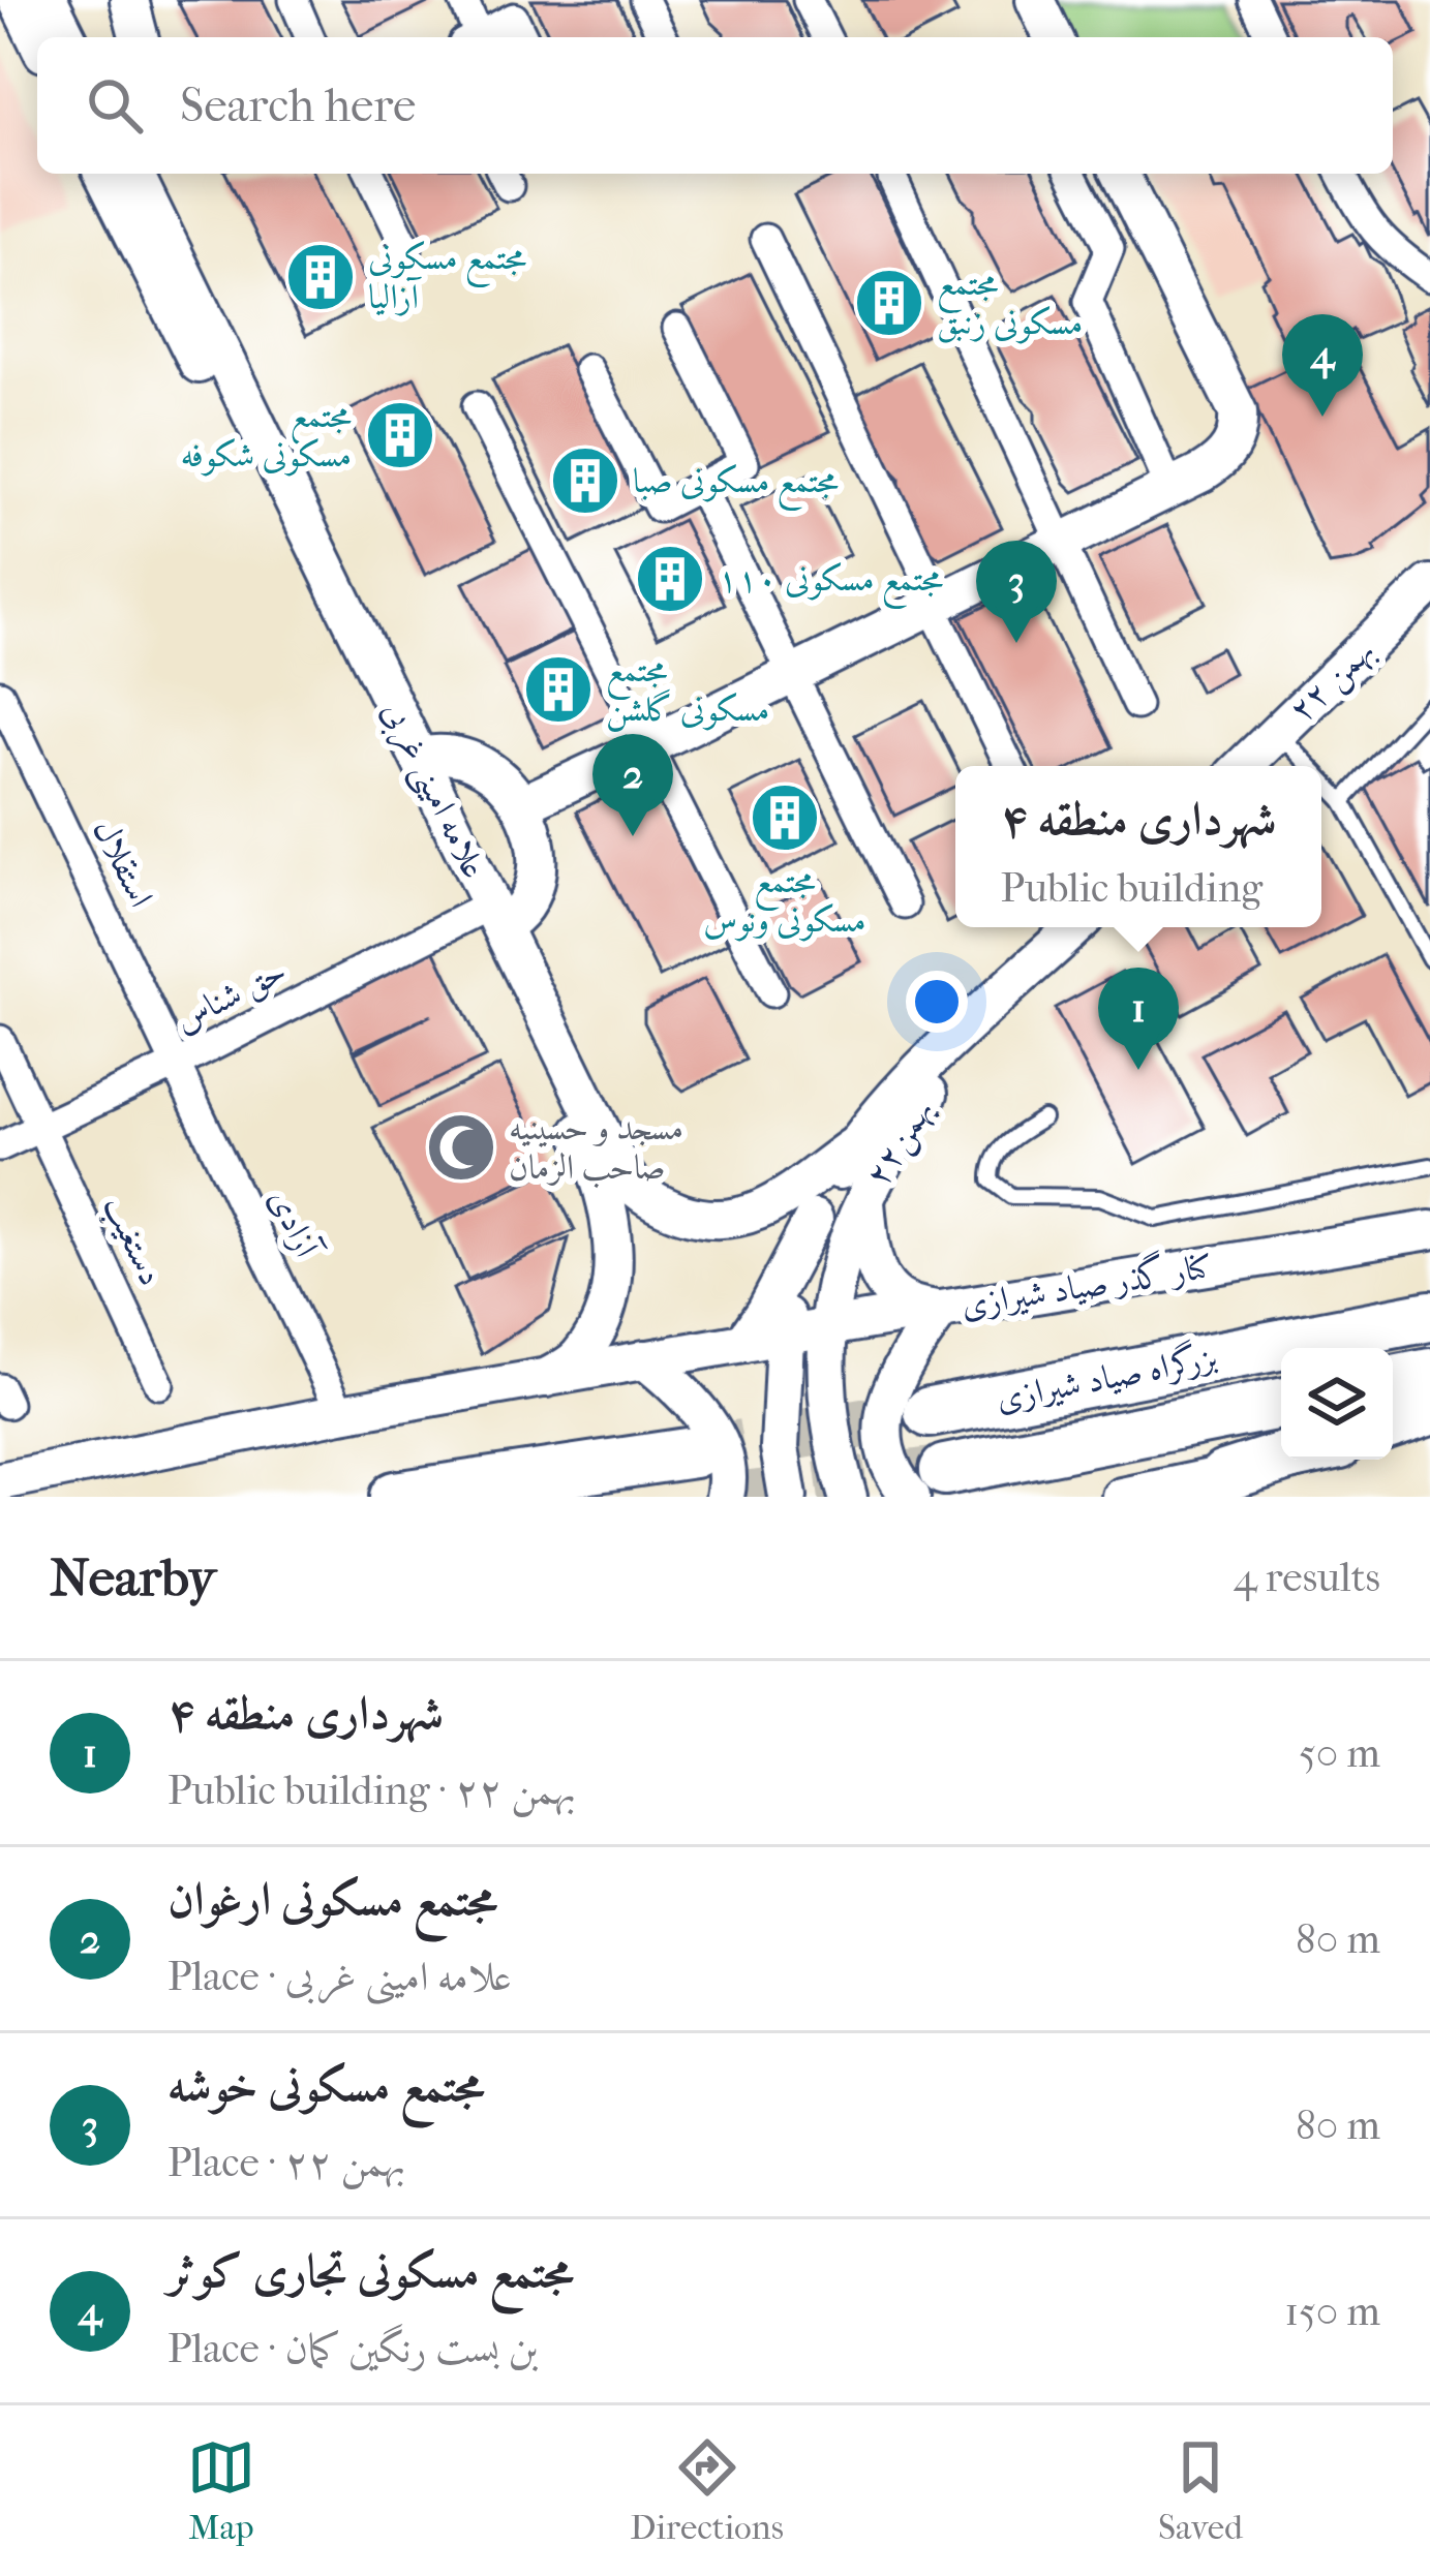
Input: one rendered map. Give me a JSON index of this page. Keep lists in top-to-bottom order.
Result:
{
  "streets": {
    "highway": ["بزرگراه صیاد شیرازی"],
    "main road": [
      "۲۲ بهمن",
      "علامه امینی غربی",
      "۲۲بهمن",
      "کنار گذر صیاد شیرازی"
    ],
    "street": [
      "استقلال",
      "حق شناس",
      "آزادی",
      "دستغیب"
    ]
  },
  "crossings": [
    ["علامه امینی غربی", "حق شناس"],
    ["علامه امینی غربی", "کنار گذر صیاد شیرازی"],
    ["استقلال", "حق شناس"],
    ["استقلال", "آزادی"],
    ["حق شناس", "آزادی"],
    ["حق شناس", "دستغیب"],
    ["۲۲بهمن", "کنار گذر صیاد شیرازی"],
    ["آزادی", "کنار گذر صیاد شیرازی"]
  ],
  "places": {
    "building": [
      "مجتمع مسکونی آزالیا",
      "مجتمع مسکونی زنبق",
      "مجتمع مسکونی شکوفه",
      "مجتمع مسکونی صبا",
      "مجتمع مسکونی ۱۱۰",
      "مجتمع مسکونی گلشن",
      "مجتمع مسکونی ونوس"
    ],
    "mosque": ["مسجد و حسینیه صاحب الزمان"]
  },
  "page": {
    "search": "Search here",
    "pins": [
      "4",
      "3",
      "2",
      "1"
    ],
    "popup": ["شهرداری منطقه ۴", "Public building"],
    "heading": ["Nearby", "4 results"],
    "list": [
      {
        "mark": "1",
        "name": "شهرداری منطقه ۴",
        "note": "Public building · ۲۲ بهمن",
        "value": "50 m"
      },
      {
        "mark": "2",
        "name": "مجتمع مسکونی ارغوان",
        "note": "Place · علامه امینی غربی",
        "value": "80 m"
      },
      {
        "mark": "3",
        "name": "مجتمع مسکونی خوشه",
        "note": "Place · ۲۲ بهمن",
        "value": "80 m"
      },
      {
        "mark": "4",
        "name": "مجتمع مسکونی تجاری کوثر",
        "note": "Place · بن بست رنگین کمان",
        "value": "150 m"
      }
    ],
    "nav": ["Map", "Directions", "Saved"]
  }
}
